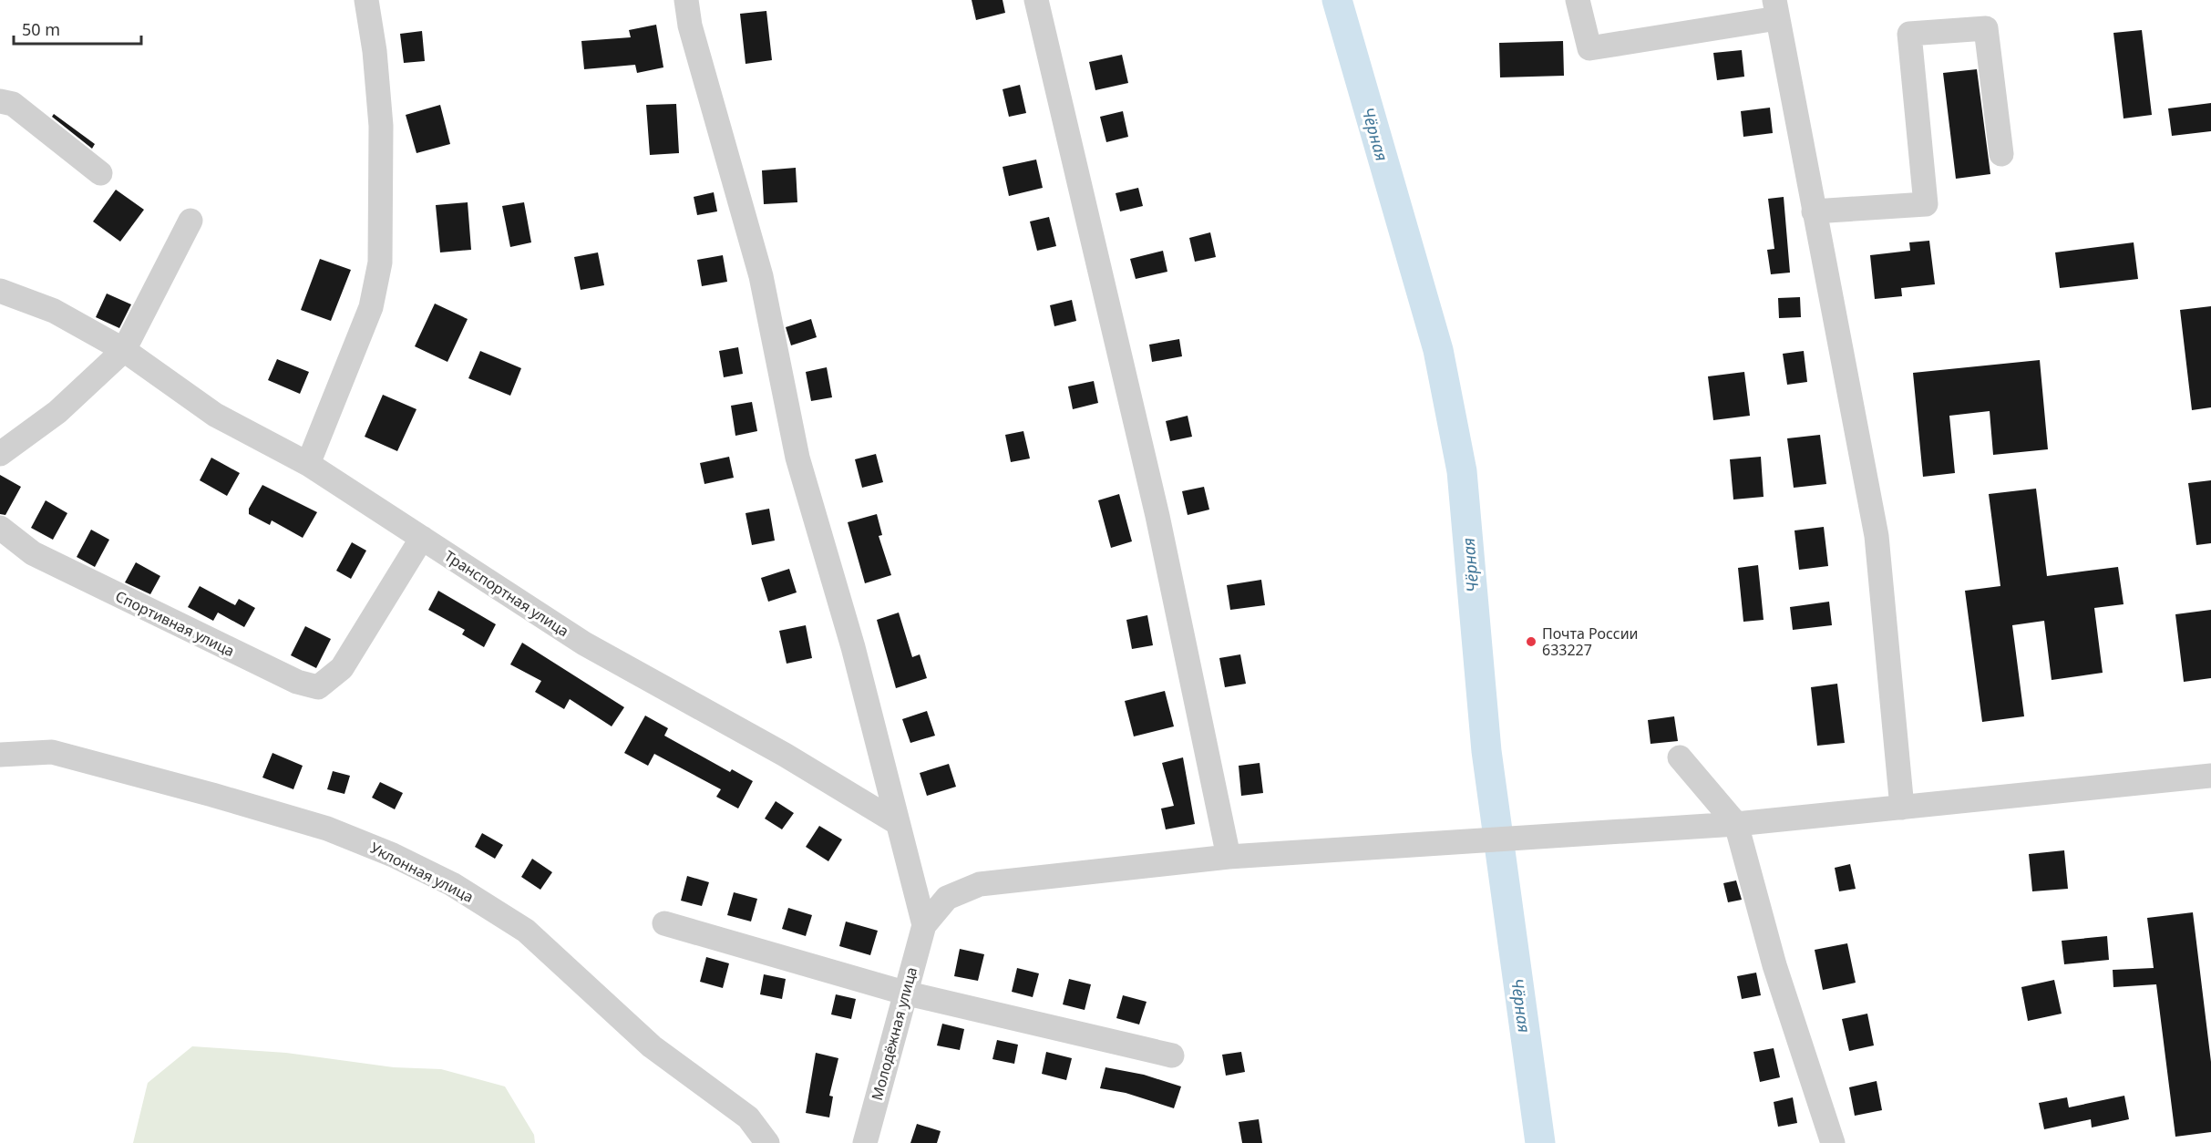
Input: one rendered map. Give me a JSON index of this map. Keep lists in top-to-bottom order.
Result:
{
  "streets": {
    "street": [
      "Транспортная улица",
      "Спортивная улица",
      "Уклонная улица",
      "Молодёжная улица"
    ]
  },
  "crossings": [
    ["Транспортная улица", "Спортивная улица"]
  ],
  "water": ["Чёрная"],
  "places": ["Почта России 633227"],
  "scale_bar": "50 m"
}
